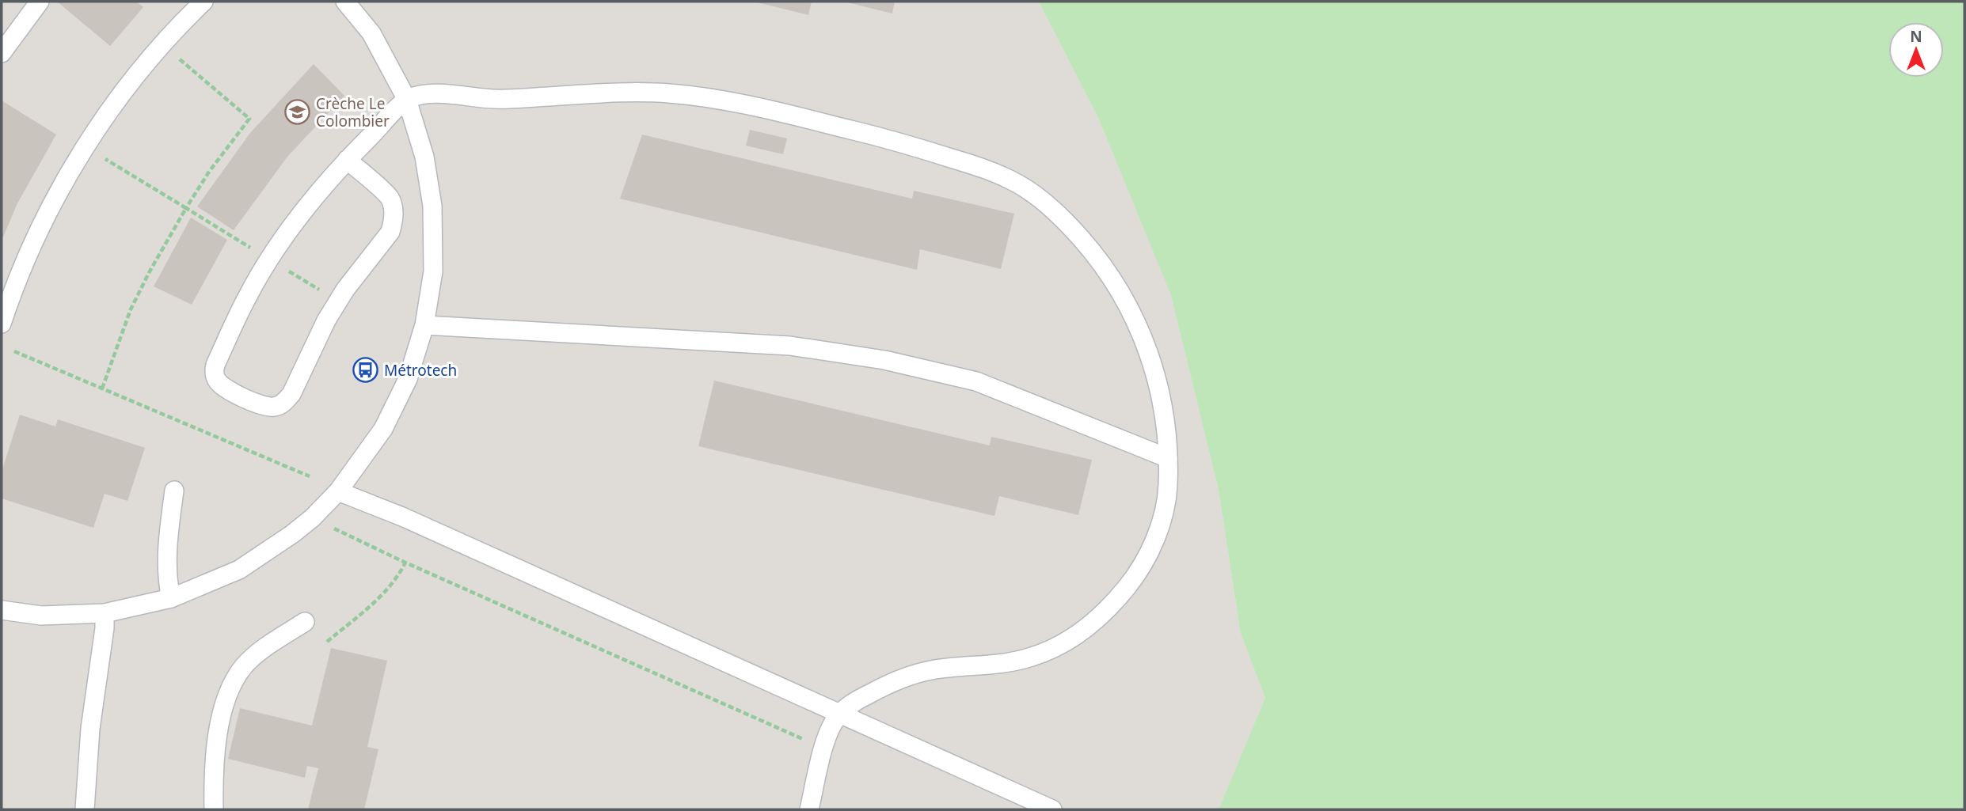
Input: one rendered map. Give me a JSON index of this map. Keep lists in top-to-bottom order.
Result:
{
  "places": {
    "school or university": ["Crèche Le Colombier"],
    "bus stop": ["Métrotech"]
  },
  "north": "top"
}
